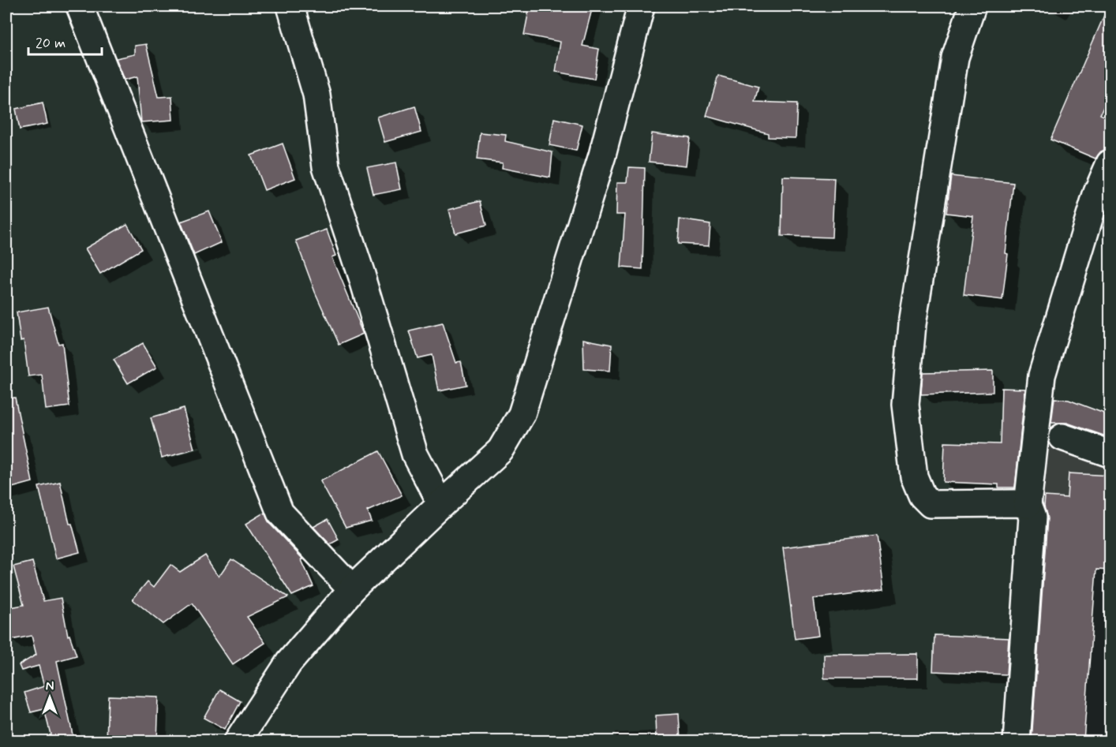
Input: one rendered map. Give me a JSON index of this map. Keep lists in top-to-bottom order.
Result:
{
  "scale_bar": "20 m",
  "north": "top"
}
